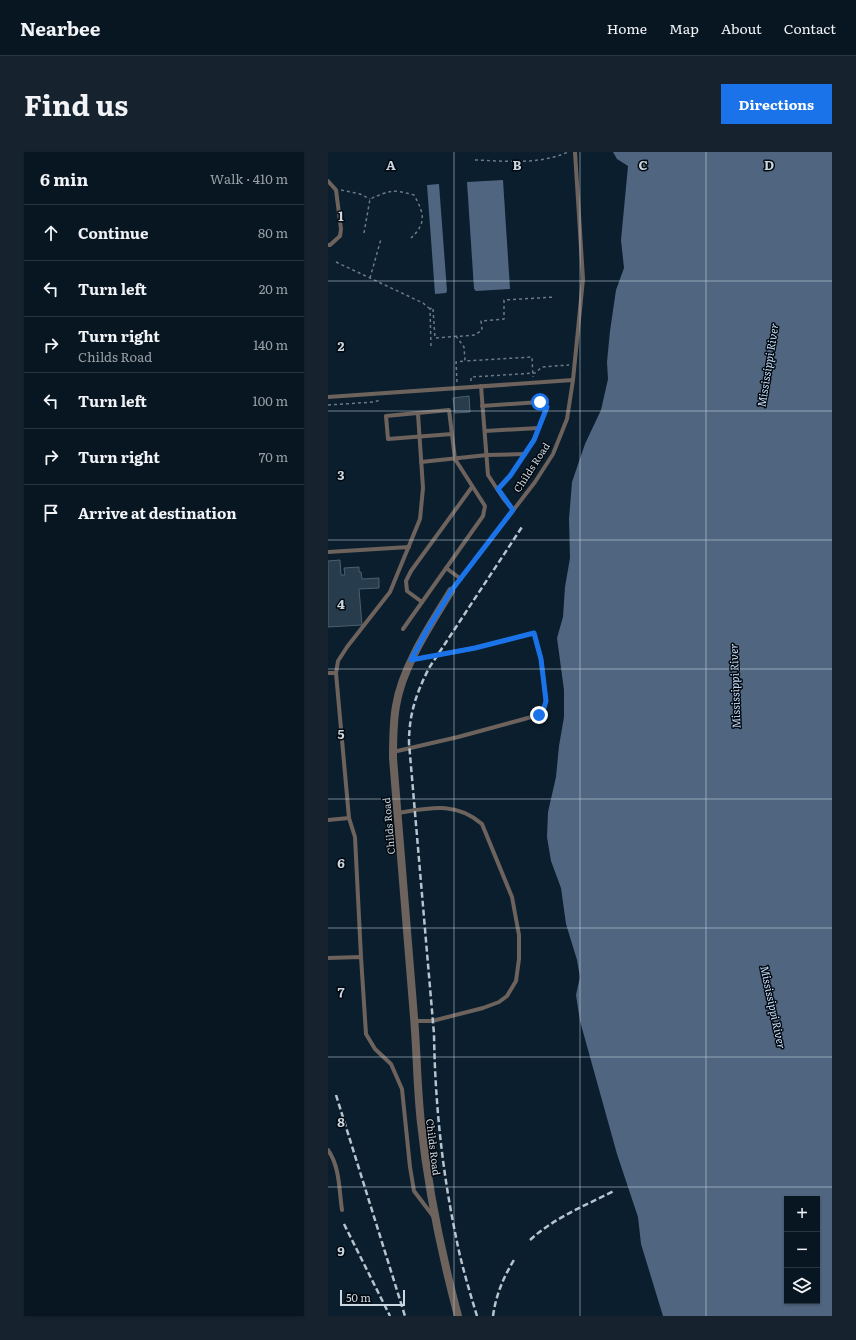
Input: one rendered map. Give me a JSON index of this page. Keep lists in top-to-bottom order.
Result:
{
  "streets": {
    "street": ["Childs Road"]
  },
  "water": ["Mississippi River"],
  "scale_bar": "50 m",
  "page": {
    "header": "Nearbee",
    "nav": [
      "Home",
      "Map",
      "About",
      "Contact"
    ],
    "title": "Find us",
    "buttons": "Directions",
    "heading": ["6 min", "Walk · 410 m"],
    "list": [
      ["Continue", "80 m"],
      ["Turn left", "20 m"],
      ["Turn right", "Childs Road", "140 m"],
      ["Turn left", "100 m"],
      ["Turn right", "70 m"],
      "Arrive at destination"
    ],
    "map_buttons": ["+", "−"],
    "scale": "50 m"
  },
  "grid": {
    "columns": [
      "A",
      "B",
      "C",
      "D"
    ],
    "rows": [
      "1",
      "2",
      "3",
      "4",
      "5",
      "6",
      "7",
      "8",
      "9"
    ]
  }
}
